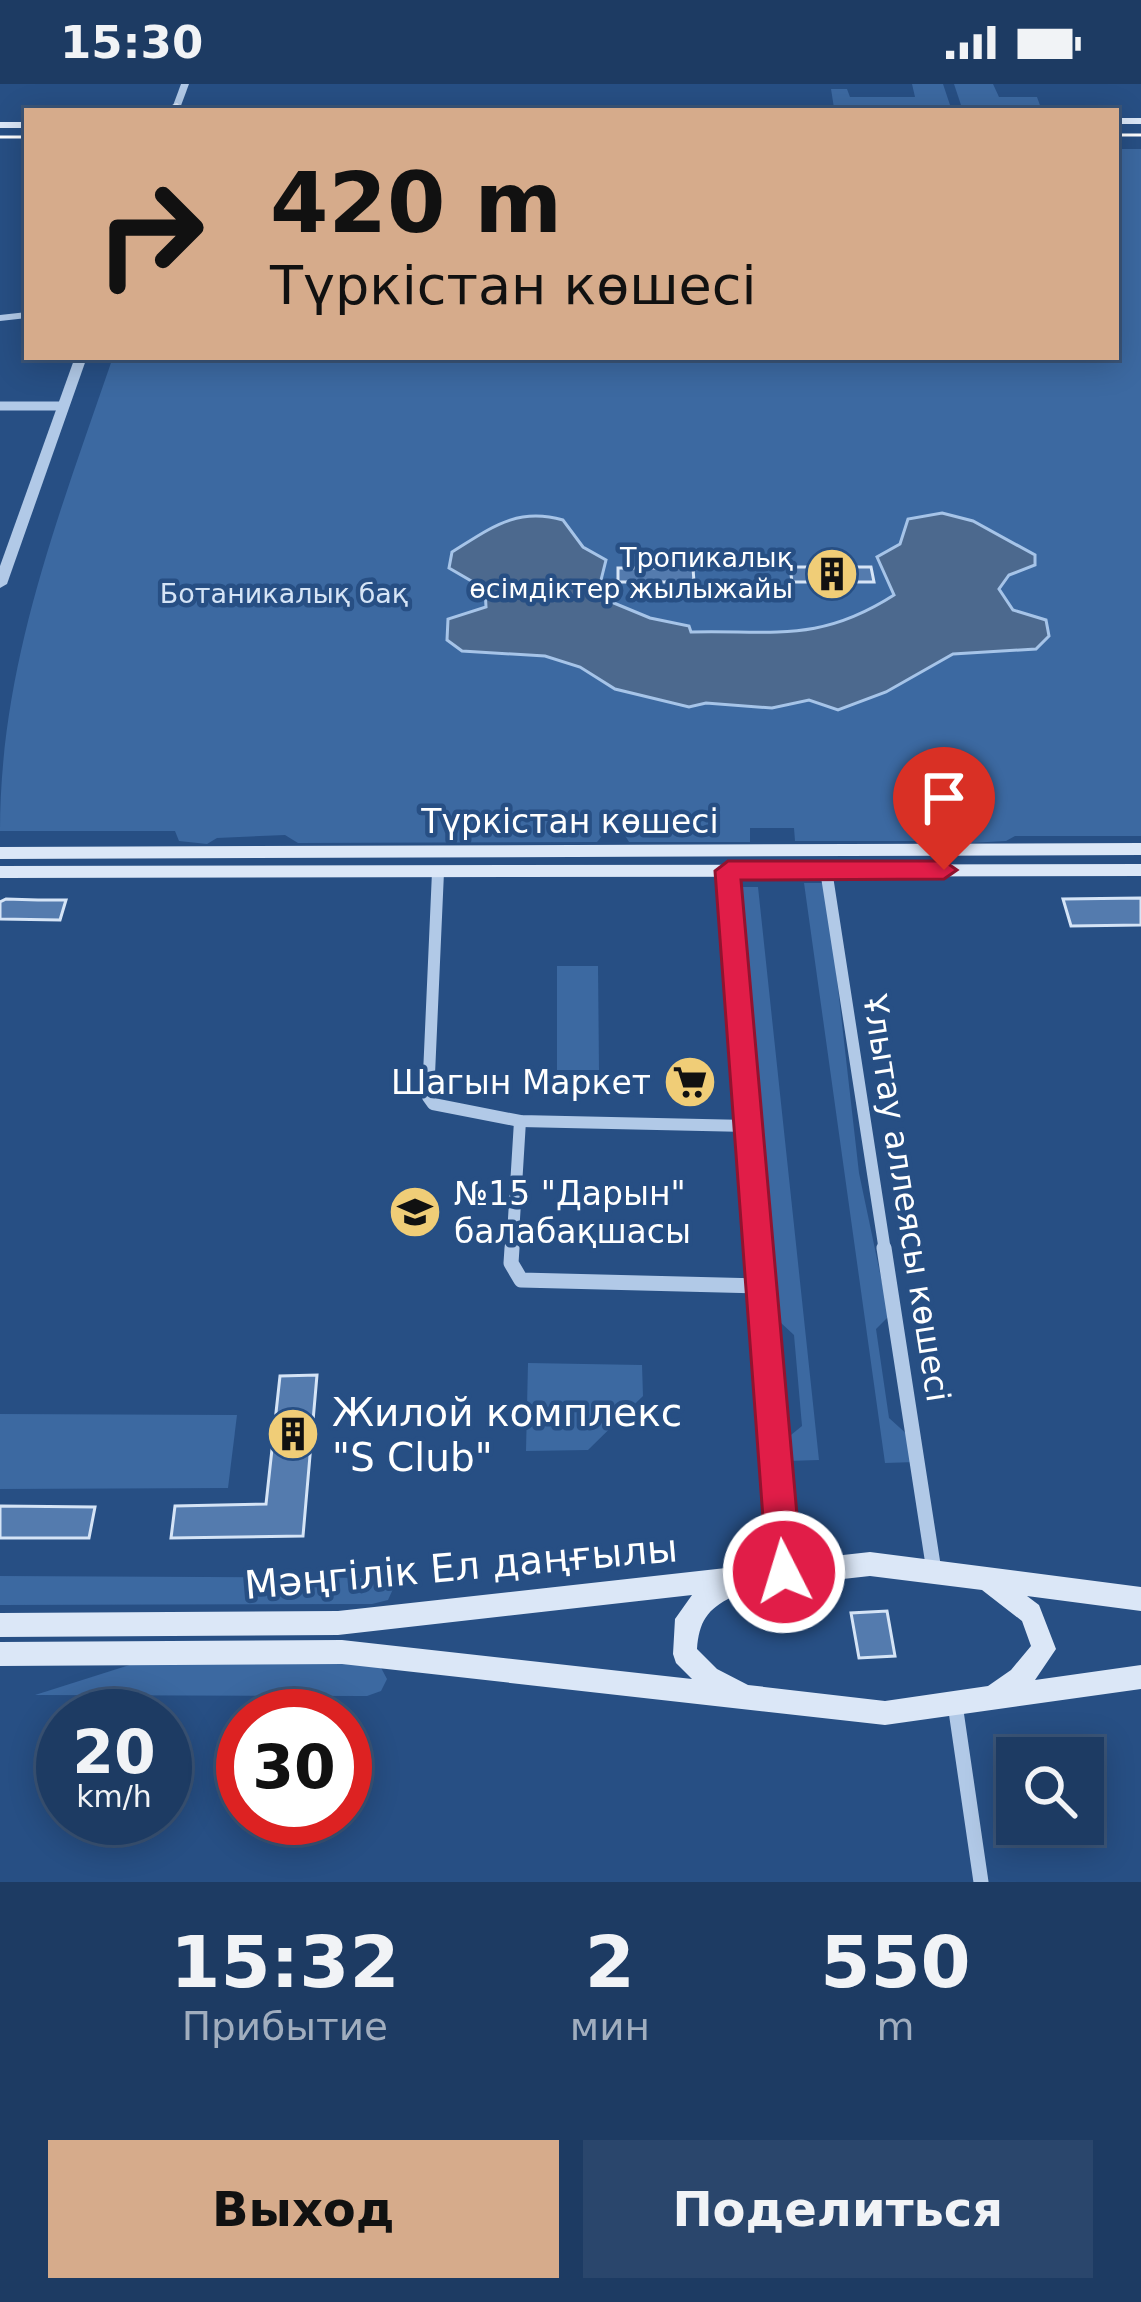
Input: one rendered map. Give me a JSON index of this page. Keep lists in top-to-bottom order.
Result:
{
  "streets": {
    "main road": ["Түркістан көшесі", "Мәңгілік Ел даңғылы"],
    "street": ["Ұлытау аллеясы көшесі"]
  },
  "crossings": [
    ["Түркістан көшесі", "Ұлытау аллеясы көшесі"],
    ["Ұлытау аллеясы көшесі", "Мәңгілік Ел даңғылы"]
  ],
  "parks": ["Ботаникалық бақ"],
  "places": {
    "building": ["Тропикалық өсімдіктер жылыжайы", "Жилой комплекс \"S Club\""],
    "supermarket": ["Шагын Маркет"],
    "school or university": ["№15 \"Дарын\" балабақшасы"]
  },
  "page": {
    "status": "15:30",
    "turn": ["420 m", "Түркістан көшесі"],
    "speed": "20 km/h",
    "limit": "30",
    "eta": [
      "15:32",
      "Прибытие",
      "2",
      "мин",
      "550",
      "m"
    ],
    "buttons": ["Выход", "Поделиться"]
  }
}
